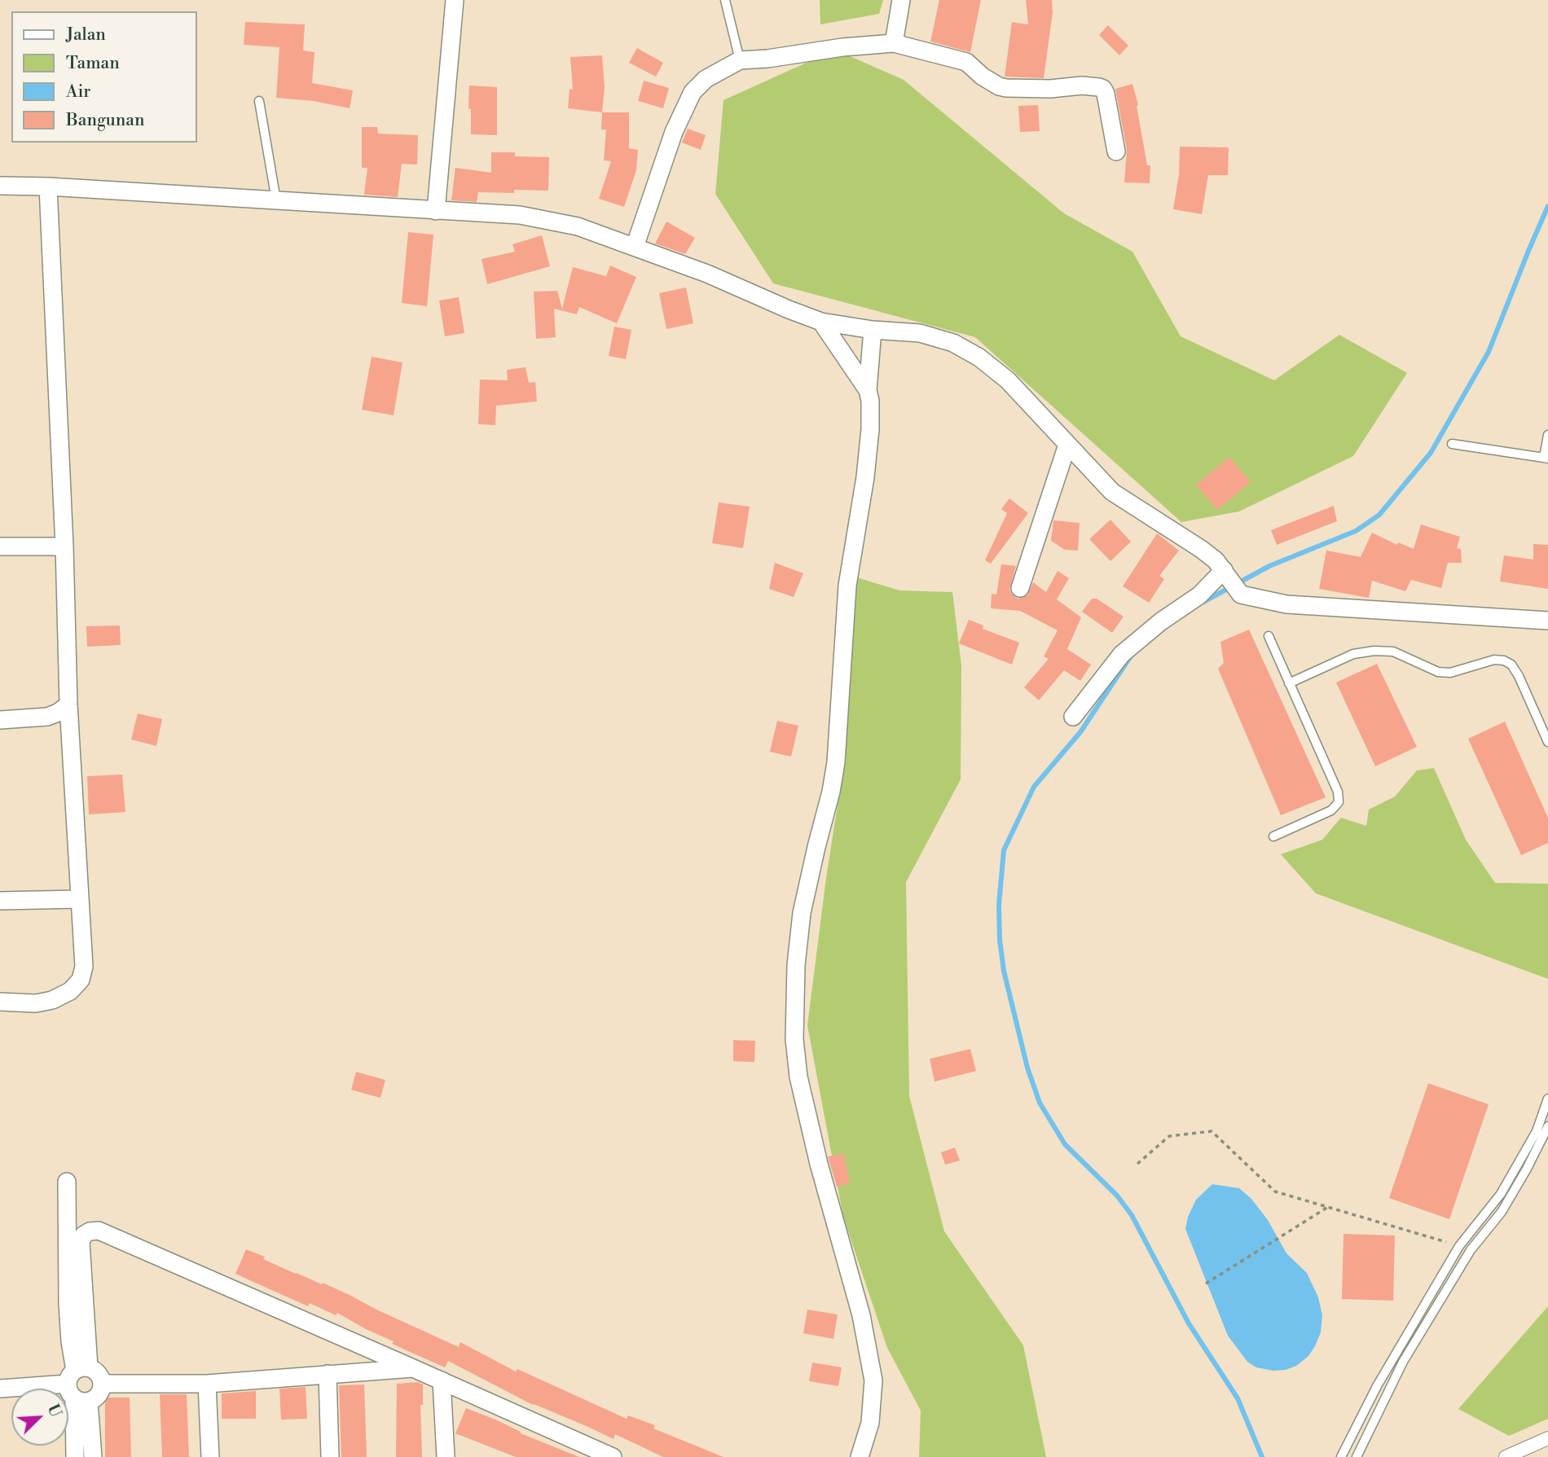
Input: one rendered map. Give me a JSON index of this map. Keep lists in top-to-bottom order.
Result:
{
  "legend": [
    "Jalan",
    "Taman",
    "Air",
    "Bangunan"
  ],
  "north": "top right"
}
